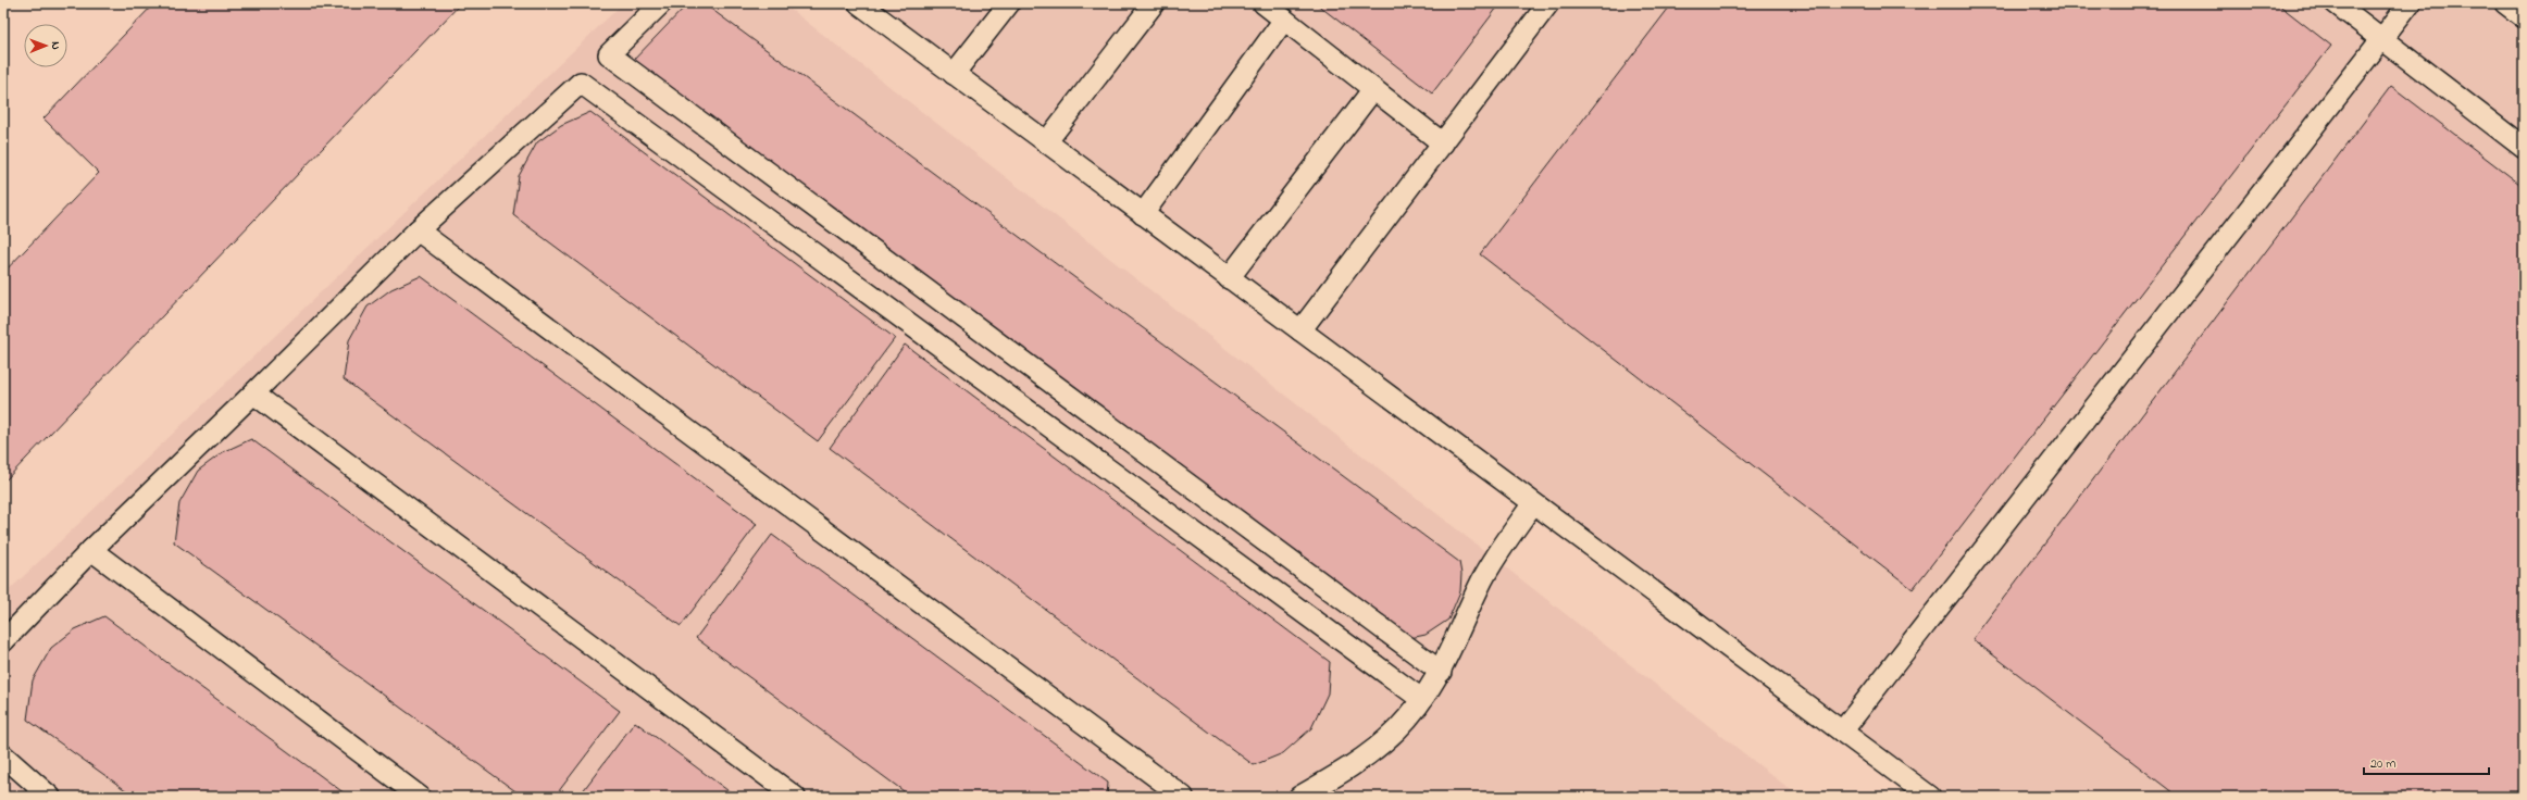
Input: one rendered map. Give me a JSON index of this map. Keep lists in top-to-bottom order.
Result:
{
  "scale_bar": "20 m",
  "north": "right"
}
